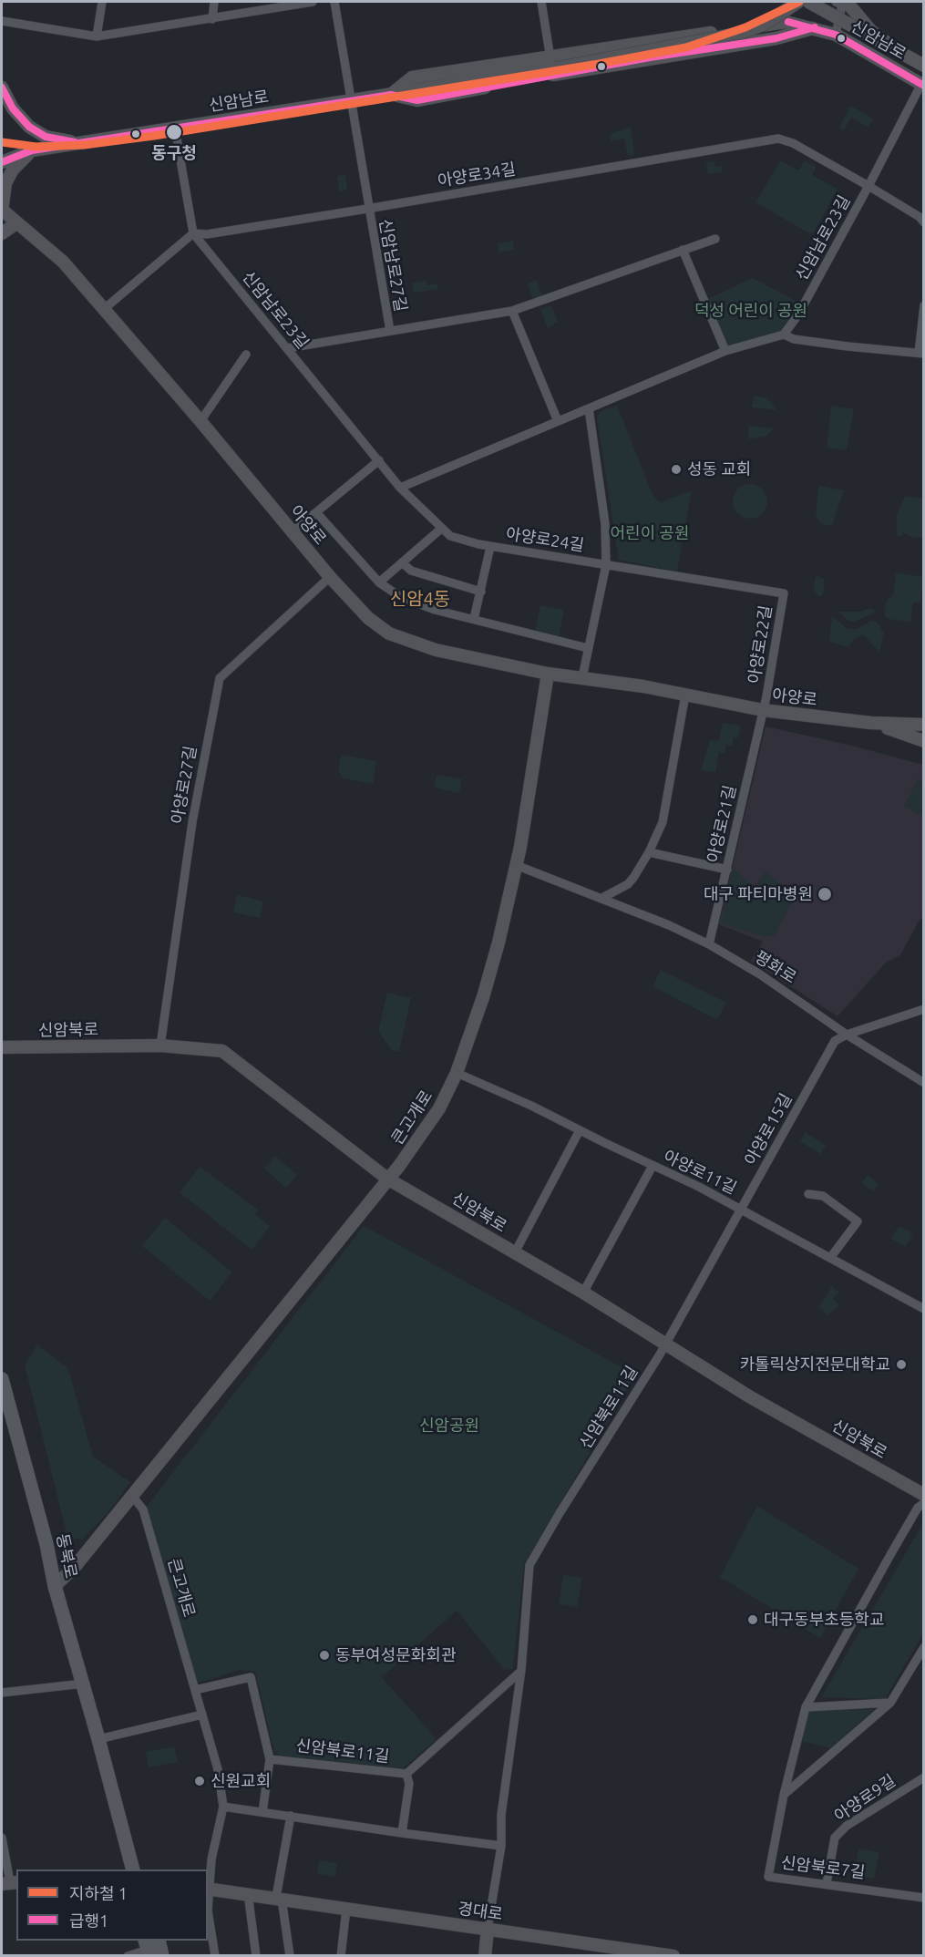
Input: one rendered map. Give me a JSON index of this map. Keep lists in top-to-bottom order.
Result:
{
  "streets": {
    "main road": [
      "신암남로",
      "아양로",
      "신암북로",
      "큰고개로",
      "동북로",
      "경대로"
    ],
    "street": [
      "아양로34길",
      "신암남로23길",
      "신암남로27길",
      "아양로24길",
      "아양로22길",
      "아양로27길",
      "아양로21길",
      "평화로",
      "아양로15길",
      "아양로11길",
      "신암북로11길",
      "아양로9길",
      "신암북로7길"
    ]
  },
  "crossings": [
    ["신암남로", "신암남로23길"],
    ["신암남로", "신암남로27길"],
    ["아양로34길", "신암남로23길"],
    ["아양로34길", "신암남로27길"],
    ["신암남로23길", "아양로24길"],
    ["아양로", "아양로24길"],
    ["아양로", "아양로22길"],
    ["아양로", "아양로27길"],
    ["아양로", "아양로21길"],
    ["아양로", "큰고개로"],
    ["아양로24길", "아양로22길"],
    ["아양로22길", "아양로21길"],
    ["아양로27길", "신암북로"],
    ["아양로21길", "평화로"],
    ["평화로", "큰고개로"],
    ["평화로", "아양로15길"],
    ["신암북로", "큰고개로"],
    ["신암북로", "아양로15길"],
    ["신암북로", "신암북로11길"],
    ["큰고개로", "아양로11길"],
    ["큰고개로", "동북로"],
    ["아양로15길", "아양로11길"],
    ["아양로15길", "신암북로11길"],
    ["신암북로11길", "경대로"],
    ["아양로9길", "신암북로7길"]
  ],
  "districts": ["신암4동"],
  "parks": ["덕성 어린이 공원", "어린이 공원", "신암공원"],
  "places": [
    "동구청",
    "성동 교회",
    "대구 파티마병원",
    "카톨릭상지전문대학교",
    "대구동부초등학교",
    "동부여성문화회관",
    "신원교회"
  ],
  "lines": ["metro line 1", "transit line 급행1"],
  "legend": ["지하철 1", "급행1"]
}
